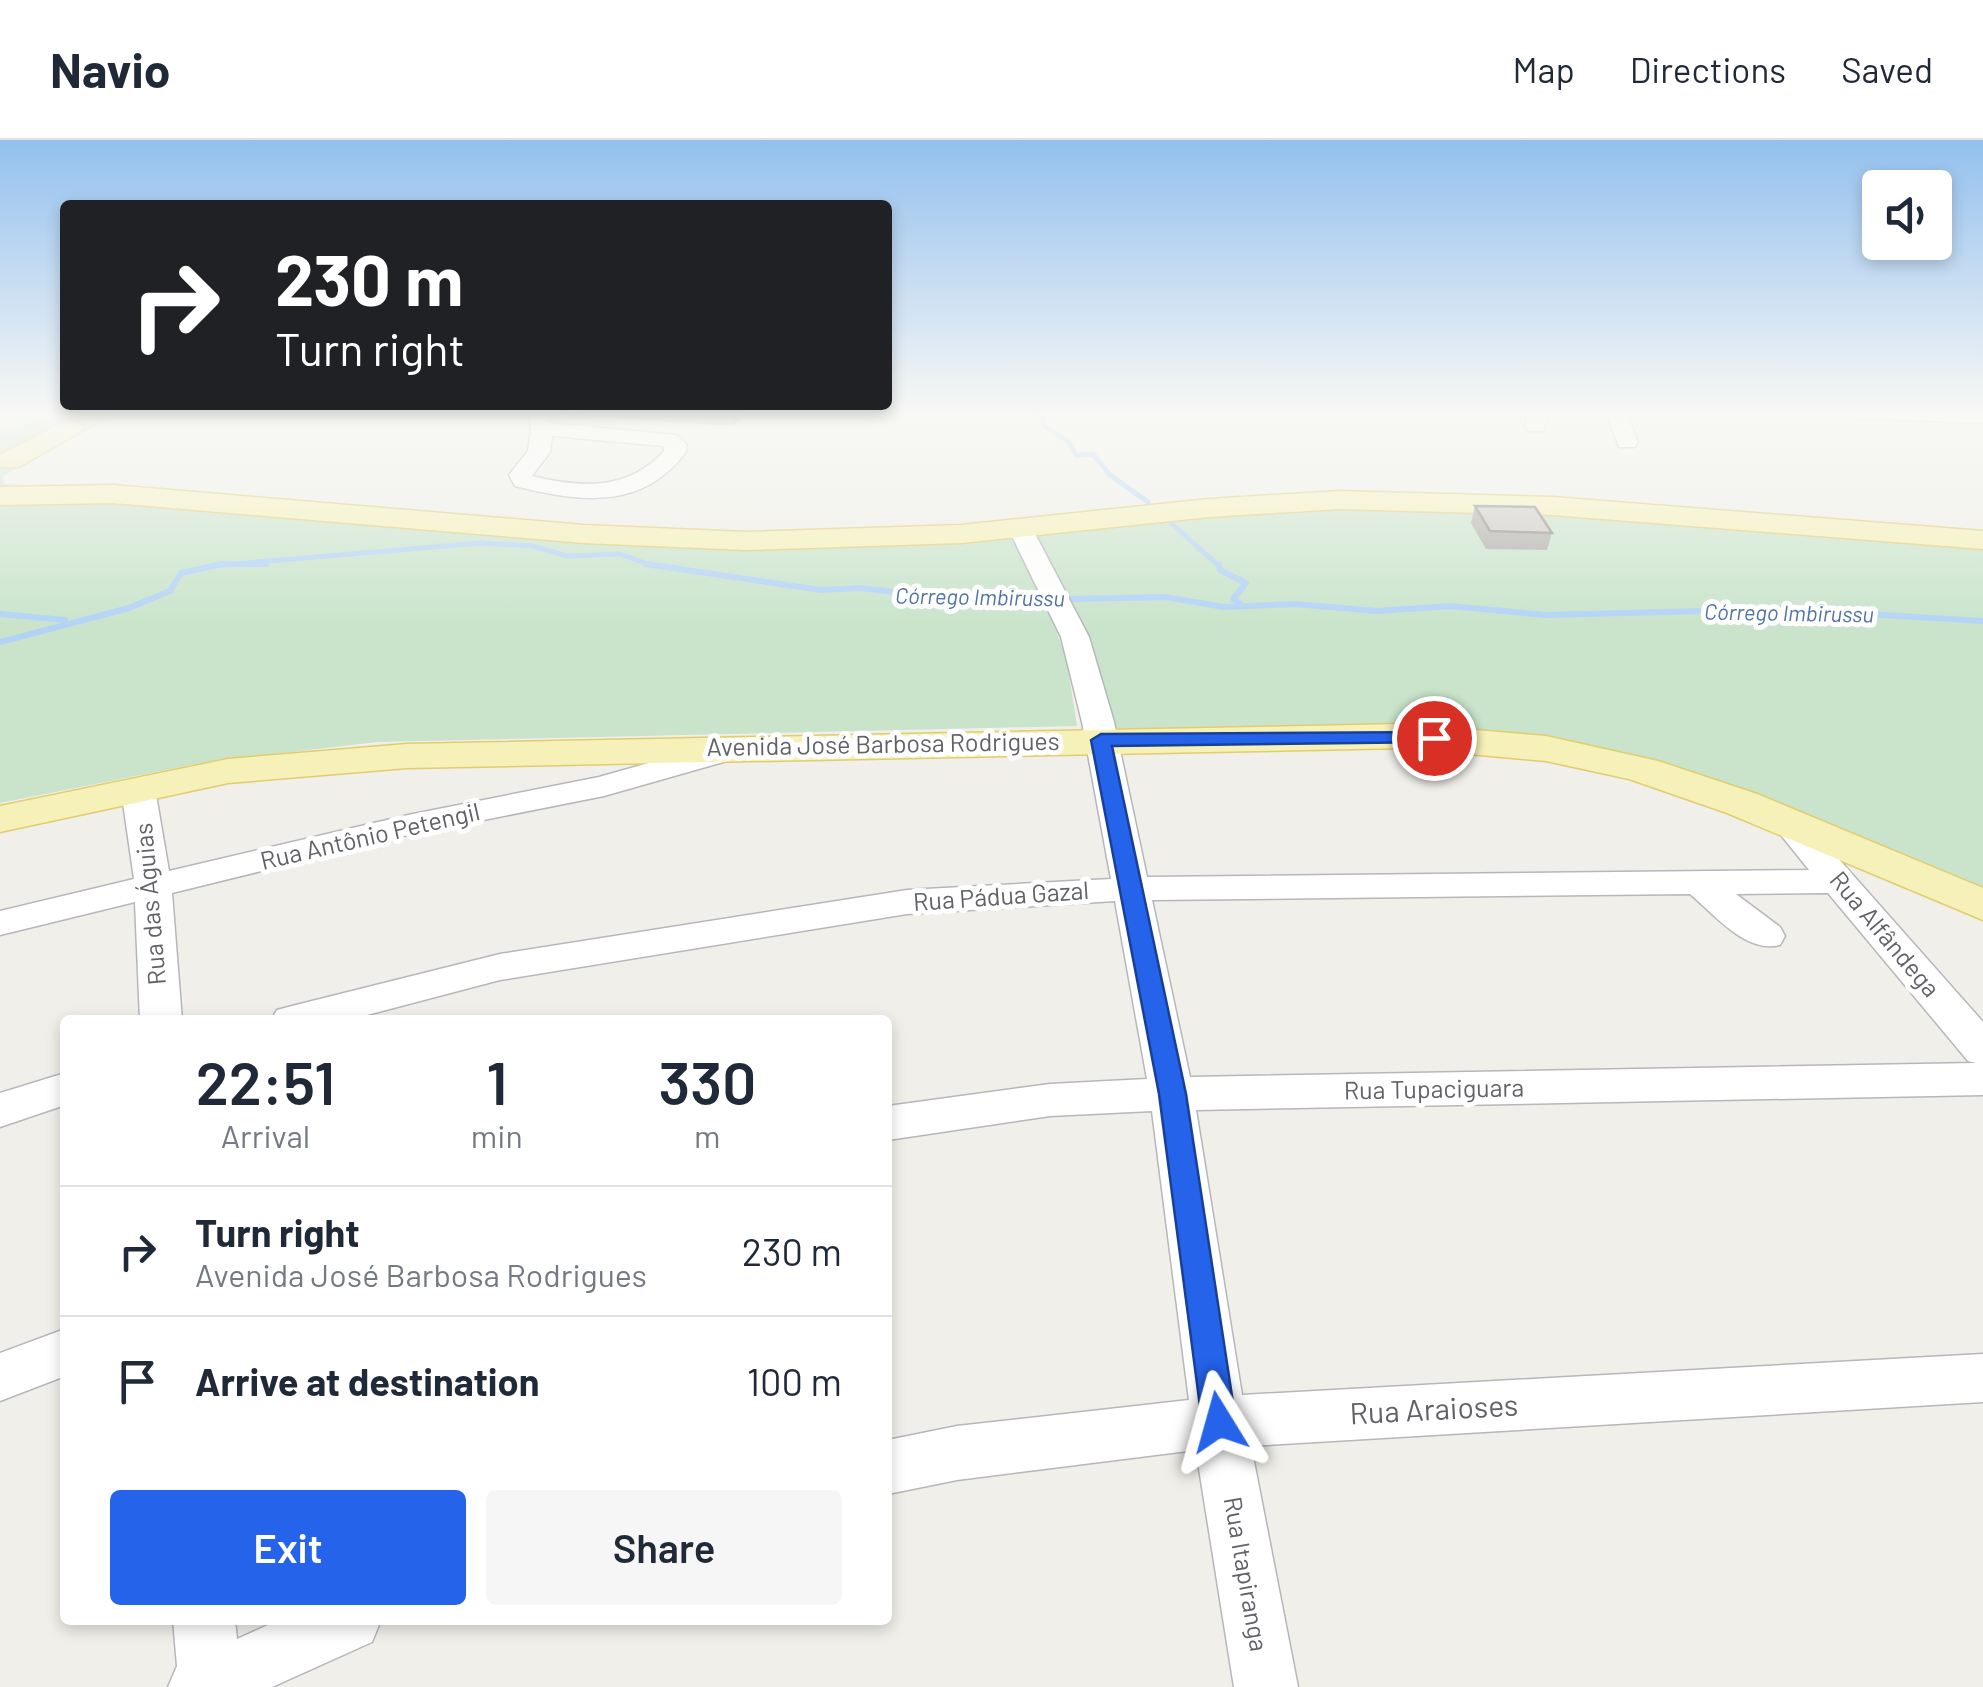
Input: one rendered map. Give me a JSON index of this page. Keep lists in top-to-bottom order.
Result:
{
  "streets": {
    "main road": ["Avenida José Barbosa Rodrigues"],
    "street": [
      "Rua Antônio Petengil",
      "Rua Pádua Gazal",
      "Rua das Águias",
      "Rua Alfândega",
      "Rua Tupaciguara",
      "Rua Araioses",
      "Rua Itapiranga"
    ]
  },
  "crossings": [
    ["Avenida José Barbosa Rodrigues", "Rua Antônio Petengil"],
    ["Avenida José Barbosa Rodrigues", "Rua das Águias"],
    ["Avenida José Barbosa Rodrigues", "Rua Alfândega"],
    ["Avenida José Barbosa Rodrigues", "Rua Itapiranga"],
    ["Rua Antônio Petengil", "Rua das Águias"],
    ["Rua Pádua Gazal", "Rua Alfândega"],
    ["Rua Pádua Gazal", "Rua Itapiranga"],
    ["Rua Tupaciguara", "Rua Itapiranga"],
    ["Rua Araioses", "Rua Itapiranga"]
  ],
  "water": ["Córrego Imbirussu"],
  "page": {
    "header": "Navio",
    "nav": ["Map", "Directions", "Saved"],
    "turn": ["230 m", "Turn right"],
    "eta": [
      "22:51",
      "Arrival",
      "1",
      "min",
      "330",
      "m"
    ],
    "list": [
      {
        "name": "Turn right",
        "note": "Avenida José Barbosa Rodrigues",
        "value": "230 m"
      },
      {
        "name": "Arrive at destination",
        "value": "100 m"
      }
    ],
    "buttons": ["Exit", "Share"]
  }
}
